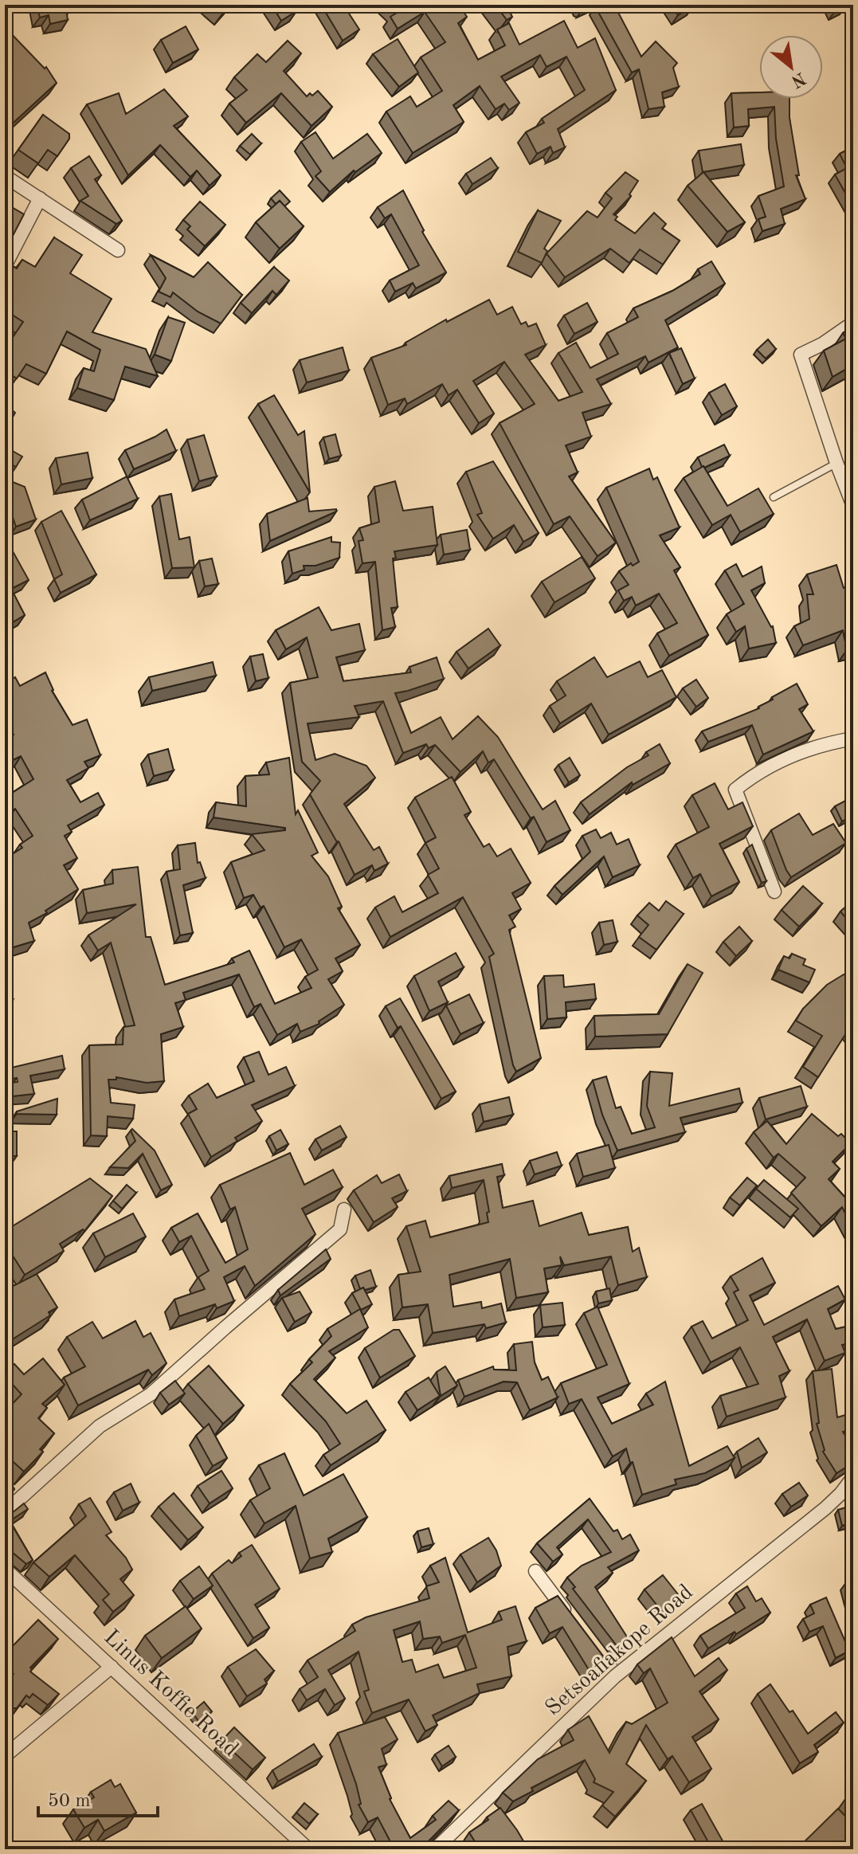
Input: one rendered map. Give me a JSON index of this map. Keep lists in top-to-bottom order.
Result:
{
  "streets": {
    "street": ["Setsoafiakope Road", "Linus Koffie Road"]
  },
  "scale_bar": "50 m",
  "north": "bottom right"
}
